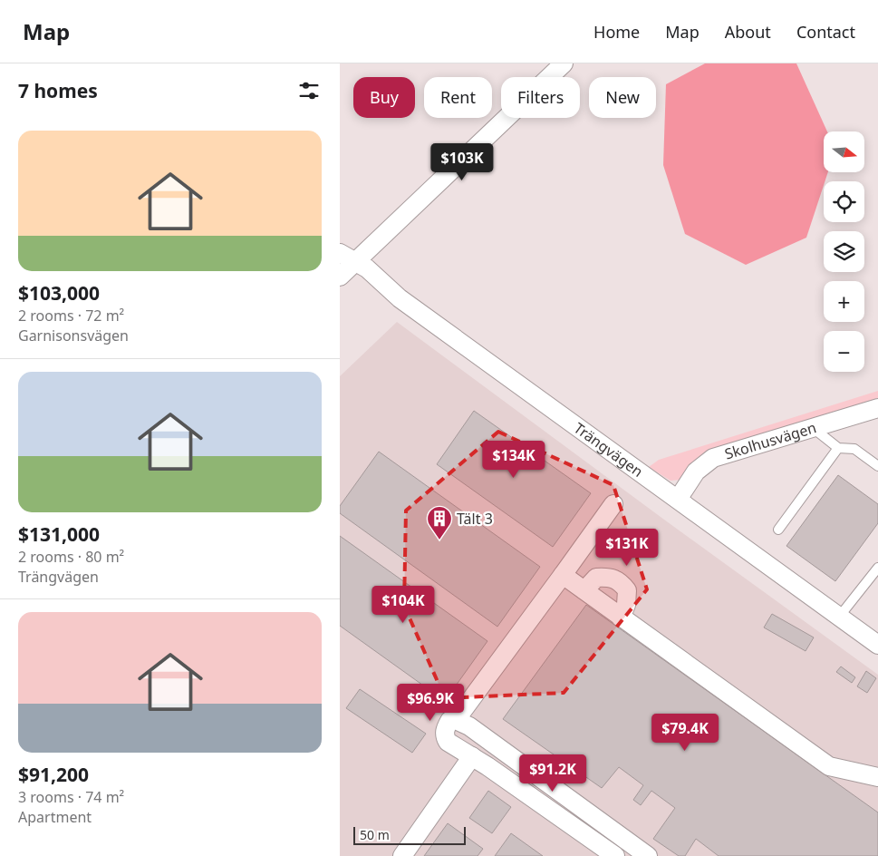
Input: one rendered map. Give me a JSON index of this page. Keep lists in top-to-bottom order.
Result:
{
  "streets": {
    "street": ["Skolhusvägen", "Trängvägen"]
  },
  "crossings": [
    ["Skolhusvägen", "Trängvägen"]
  ],
  "places": {
    "building": ["Tält 3"]
  },
  "scale_bar": "50 m",
  "north": "right",
  "page": {
    "header": "Map",
    "nav": [
      "Home",
      "Map",
      "About",
      "Contact"
    ],
    "heading": "7 homes",
    "chip": [
      "Buy",
      "Rent",
      "Filters",
      "New"
    ],
    "list": [
      {
        "name": "$103,000",
        "note": "2 rooms · 72 m² · Garnisonsvägen"
      },
      {
        "name": "$131,000",
        "note": "2 rooms · 80 m² · Trängvägen"
      },
      {
        "name": "$91,200",
        "note": "3 rooms · 74 m² · Apartment"
      }
    ],
    "map_buttons": ["+", "−"],
    "price": [
      "$103K",
      "$134K",
      "$131K",
      "$104K",
      "$96.9K",
      "$79.4K",
      "$91.2K"
    ],
    "scale": "50 m"
  }
}
